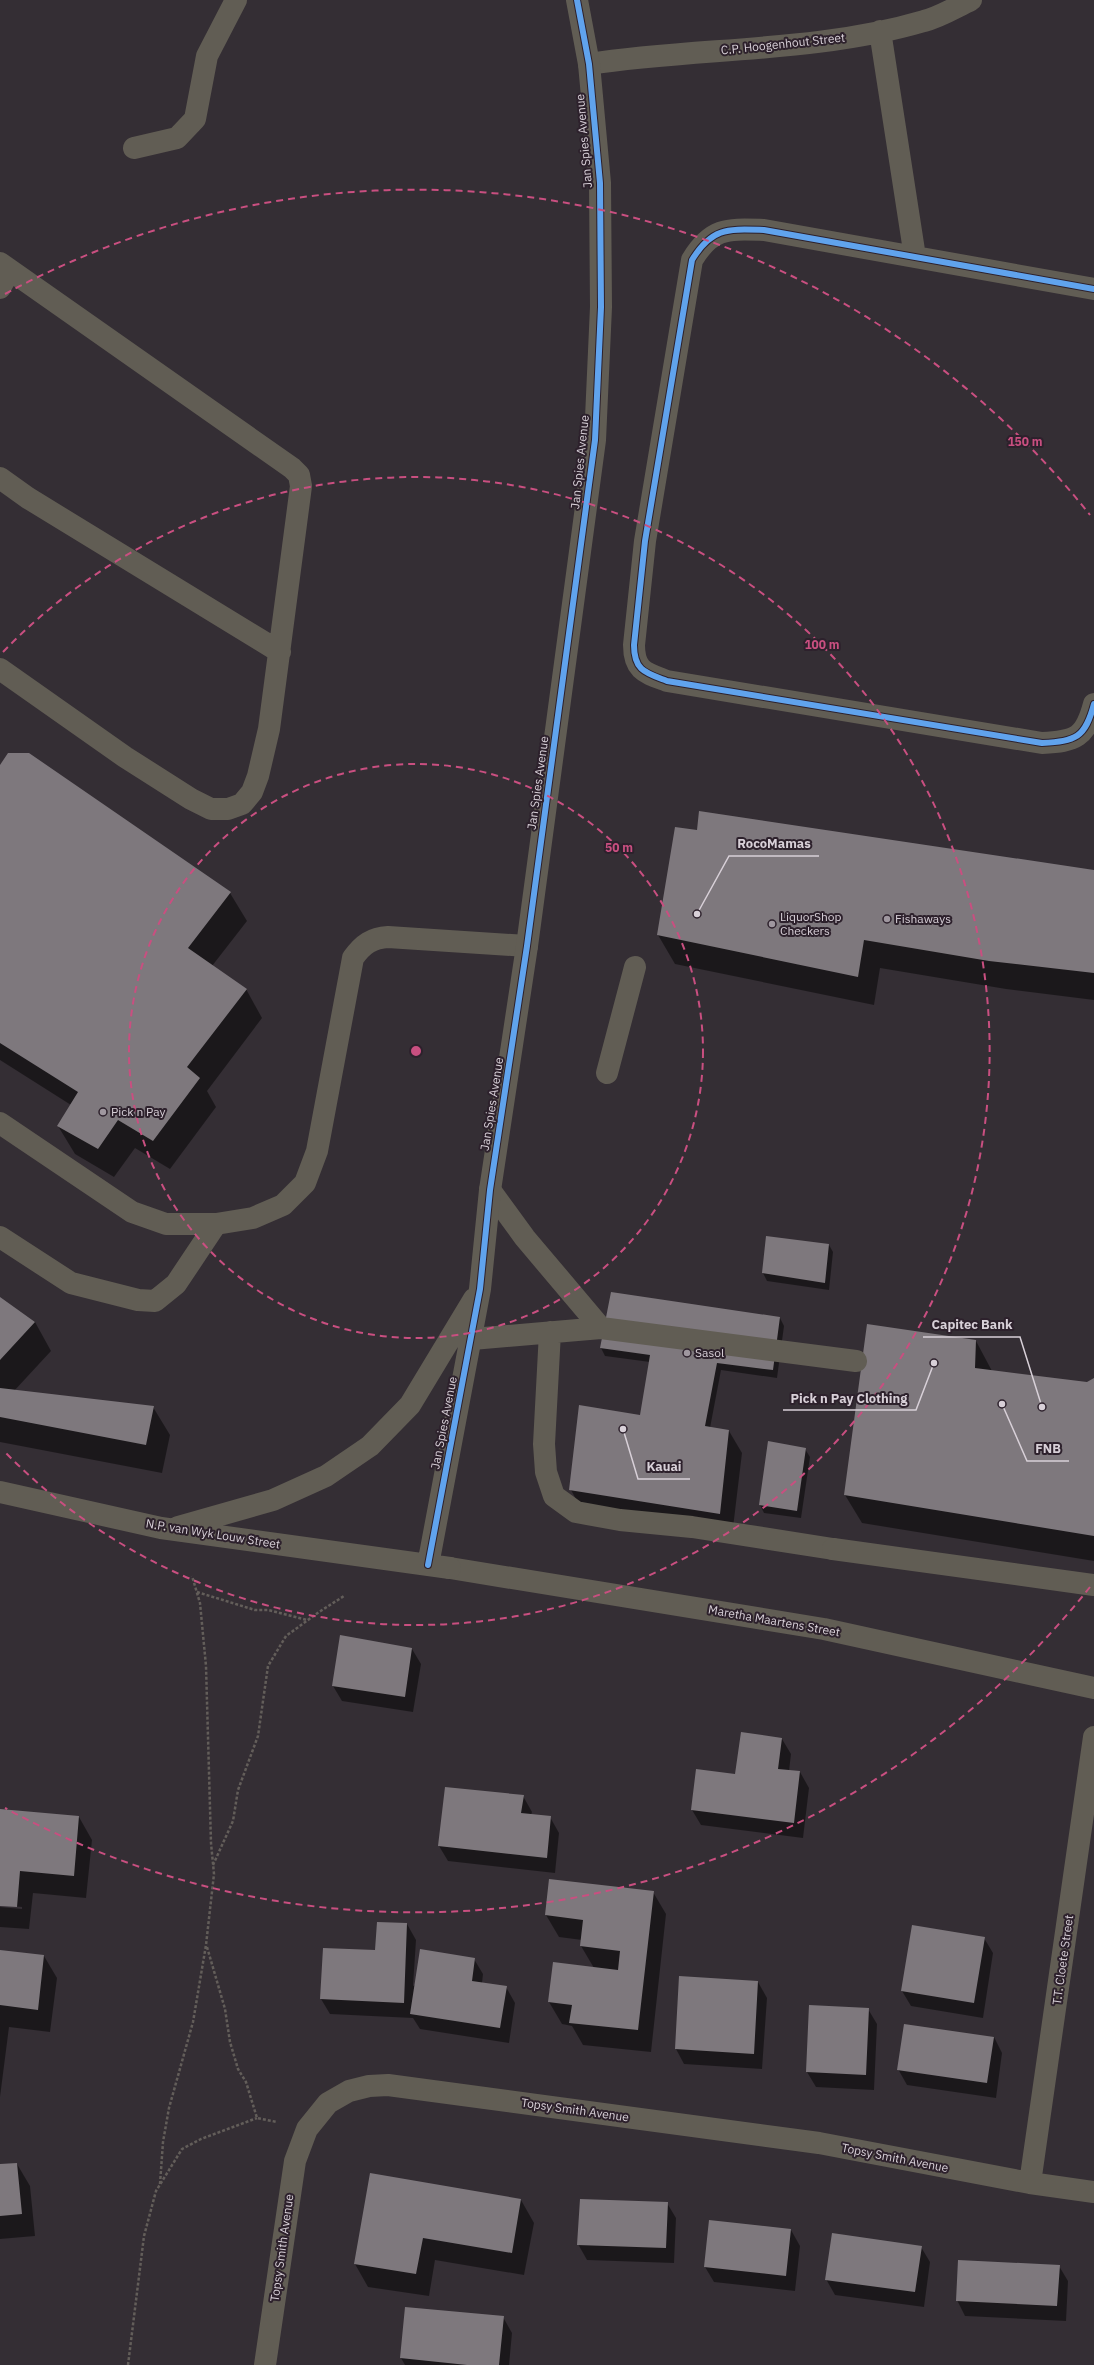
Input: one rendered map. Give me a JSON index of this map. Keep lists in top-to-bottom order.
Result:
{
  "streets": {
    "street": [
      "C.P. Hoogenhout Street",
      "Jan Spies Avenue",
      "N.P. van Wyk Louw Street",
      "Maretha Maartens Street",
      "T.T. Cloete Street",
      "Topsy Smith Avenue"
    ]
  },
  "crossings": [
    ["C.P. Hoogenhout Street", "Jan Spies Avenue"],
    ["Jan Spies Avenue", "N.P. van Wyk Louw Street"],
    ["N.P. van Wyk Louw Street", "Maretha Maartens Street"],
    ["T.T. Cloete Street", "Topsy Smith Avenue"]
  ],
  "places": [
    "RocoMamas",
    "Fishaways",
    "LiquorShop Checkers",
    "Pick n Pay",
    "Sasol",
    "Pick n Pay Clothing",
    "FNB",
    "Capitec Bank",
    "Kauai"
  ],
  "rings": ["150 m", "100 m", "50 m"]
}
